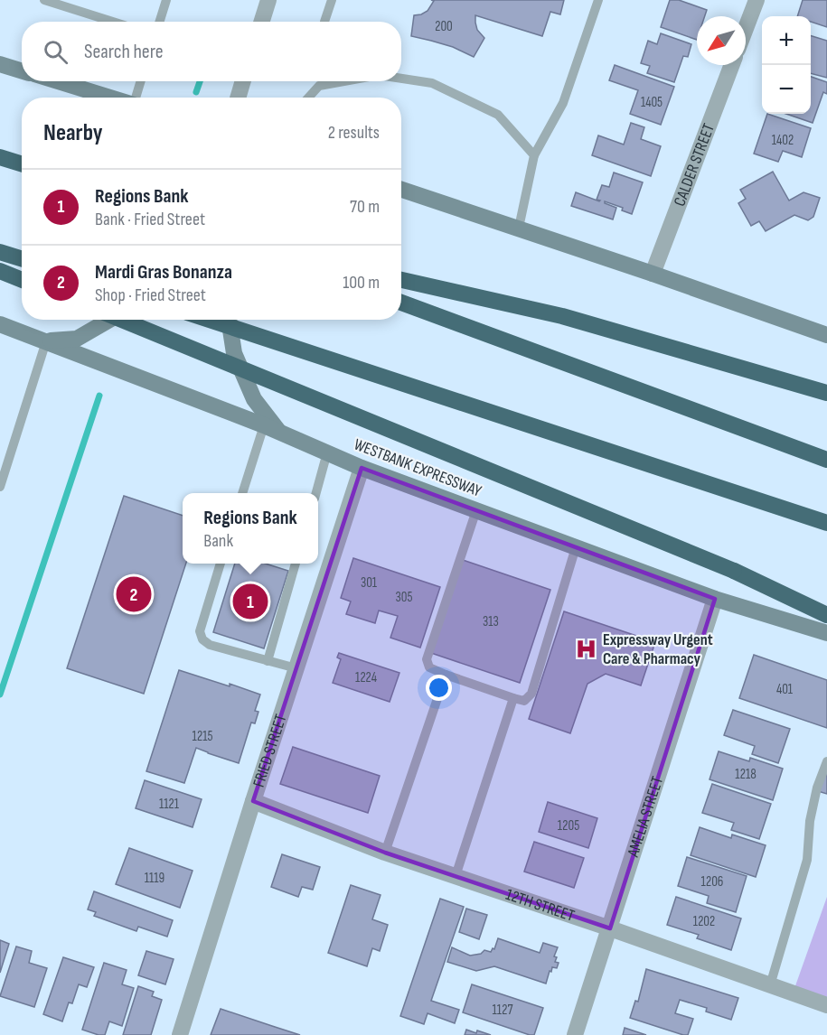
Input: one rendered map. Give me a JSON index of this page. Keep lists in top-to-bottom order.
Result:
{
  "streets": {
    "main road": ["WESTBANK EXPRESSWAY"],
    "street": [
      "CALDER STREET",
      "FRIED STREET",
      "AMELIA STREET",
      "12TH STREET"
    ]
  },
  "crossings": [
    ["WESTBANK EXPRESSWAY", "FRIED STREET"],
    ["WESTBANK EXPRESSWAY", "AMELIA STREET"],
    ["FRIED STREET", "12TH STREET"],
    ["AMELIA STREET", "12TH STREET"]
  ],
  "places": {
    "hospital": ["Expressway Urgent Care & Pharmacy"]
  },
  "house_numbers": [
    "200",
    "1405",
    "1402",
    "301",
    "305",
    "313",
    "1224",
    "401",
    "1215",
    "1218",
    "1121",
    "1205",
    "1119",
    "1206",
    "1202",
    "1127"
  ],
  "north": "bottom left",
  "page": {
    "map_buttons": ["+", "−"],
    "search": "Search here",
    "heading": ["Nearby", "2 results"],
    "list": [
      {
        "mark": "1",
        "name": "Regions Bank",
        "note": "Bank · Fried Street",
        "value": "70 m"
      },
      {
        "mark": "2",
        "name": "Mardi Gras Bonanza",
        "note": "Shop · Fried Street",
        "value": "100 m"
      }
    ],
    "popup": ["Regions Bank", "Bank"],
    "pins": ["2", "1"]
  }
}
